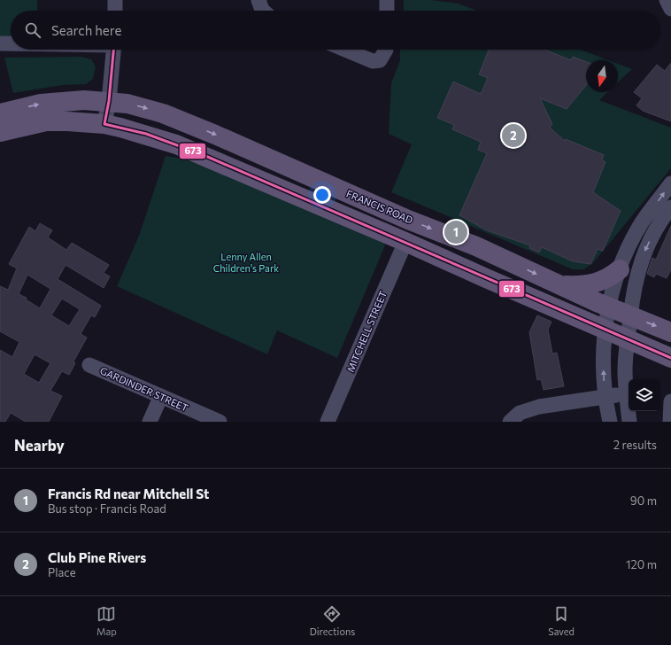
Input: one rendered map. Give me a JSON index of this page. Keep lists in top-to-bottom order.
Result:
{
  "streets": {
    "main road": ["FRANCIS ROAD"],
    "street": ["MITCHELL STREET", "GARDINDER STREET"]
  },
  "parks": ["Lenny Allen Children's Park"],
  "lines": ["transit line 673"],
  "north": "bottom",
  "page": {
    "search": "Search here",
    "pins": ["2", "1"],
    "heading": ["Nearby", "2 results"],
    "list": [
      {
        "mark": "1",
        "name": "Francis Rd near Mitchell St",
        "note": "Bus stop · Francis Road",
        "value": "90 m"
      },
      {
        "mark": "2",
        "name": "Club Pine Rivers",
        "note": "Place",
        "value": "120 m"
      }
    ],
    "nav": ["Map", "Directions", "Saved"]
  }
}
